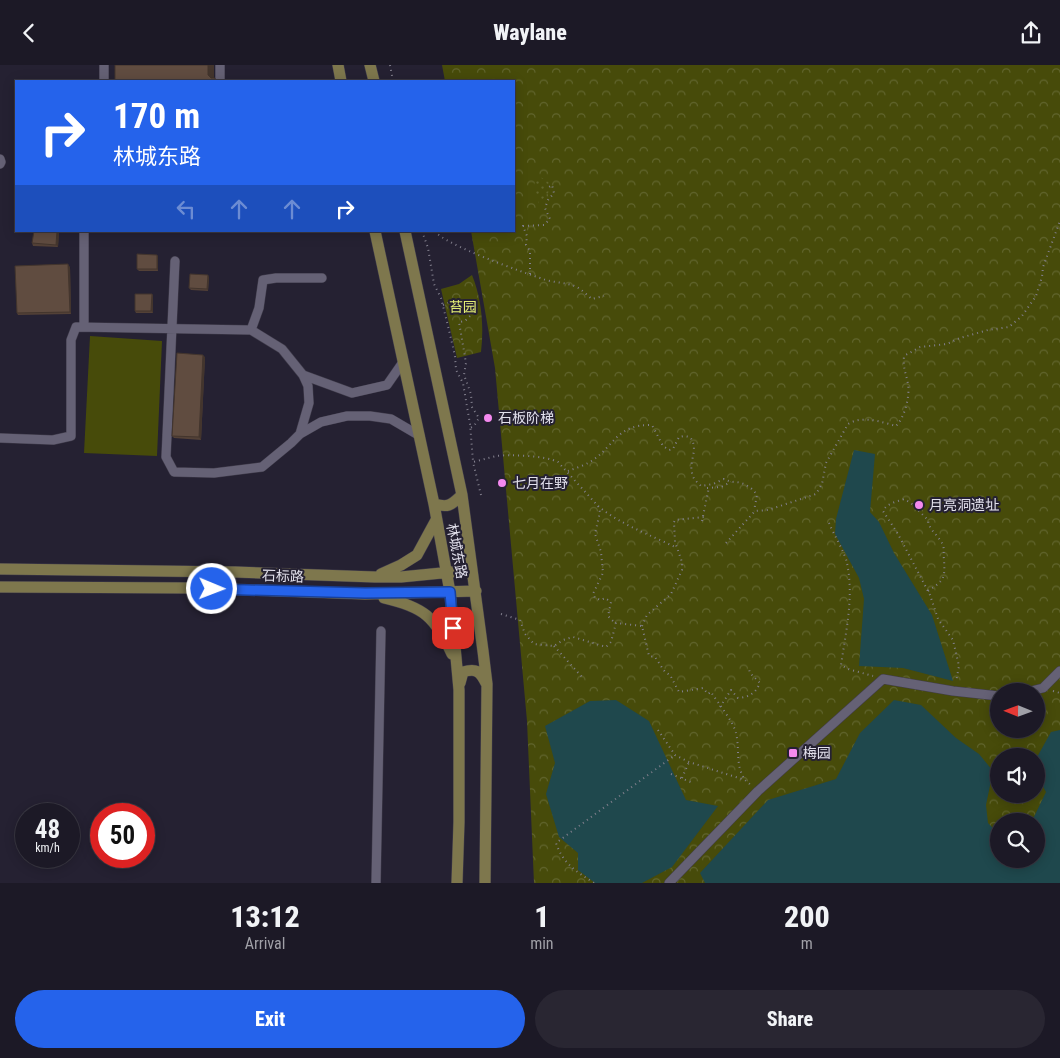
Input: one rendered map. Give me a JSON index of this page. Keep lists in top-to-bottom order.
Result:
{
  "streets": {
    "main road": ["林城东路", "石标路"]
  },
  "crossings": [
    ["林城东路", "石标路"]
  ],
  "parks": ["苔园"],
  "places": {
    "other": ["石板阶梯", "七月在野", "月亮洞遗址"],
    "transit": ["梅园"]
  },
  "north": "left",
  "page": {
    "header": "Waylane",
    "turn": ["170 m", "林城东路"],
    "speed": "48 km/h",
    "limit": "50",
    "eta": [
      "13:12",
      "Arrival",
      "1",
      "min",
      "200",
      "m"
    ],
    "buttons": ["Exit", "Share"]
  }
}
